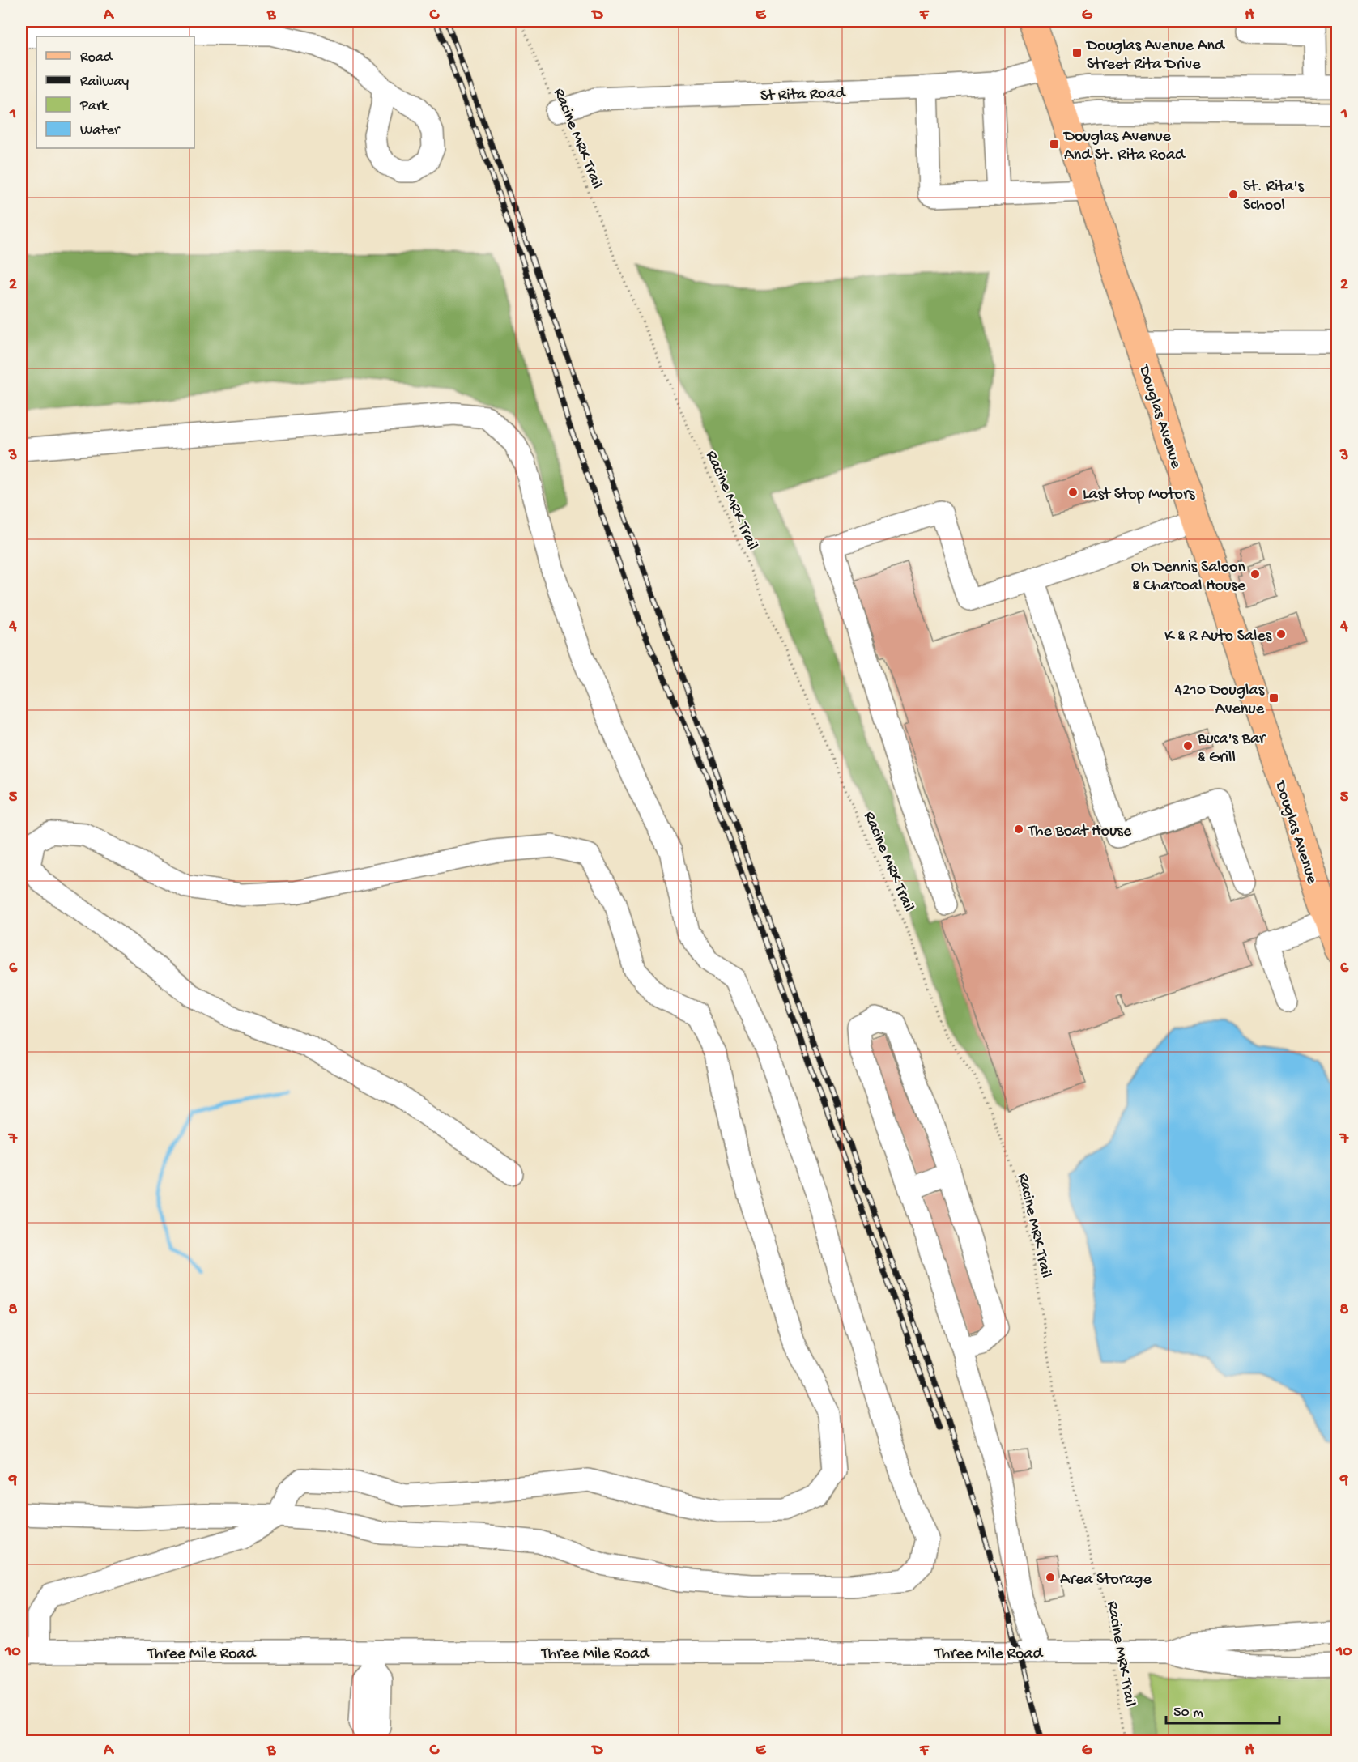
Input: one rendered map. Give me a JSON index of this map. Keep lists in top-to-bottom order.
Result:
{
  "streets": {
    "main road": ["Douglas Avenue"],
    "street": ["St Rita Road", "Three Mile Road"],
    "path": ["Racine MRK Trail"]
  },
  "crossings": [
    ["St Rita Road", "Racine MRK Trail"],
    ["St Rita Road", "Douglas Avenue"],
    ["Racine MRK Trail", "Three Mile Road"]
  ],
  "places": {
    "transit": ["Douglas Avenue And Street Rita Drive", "Douglas Avenue And St. Rita Road", "4210 Douglas Avenue"],
    "other": [
      "St. Rita's School",
      "Last Stop Motors",
      "Oh Dennis Saloon & Charcoal House",
      "K & R Auto Sales",
      "Buca's Bar & Grill",
      "The Boat House",
      "Area Storage"
    ]
  },
  "legend": [
    "Road",
    "Railway",
    "Park",
    "Water"
  ],
  "scale_bar": "50 m",
  "grid": {
    "columns": [
      "A",
      "B",
      "C",
      "D",
      "E",
      "F",
      "G",
      "H"
    ],
    "rows": [
      "1",
      "2",
      "3",
      "4",
      "5",
      "6",
      "7",
      "8",
      "9",
      "10"
    ]
  }
}
